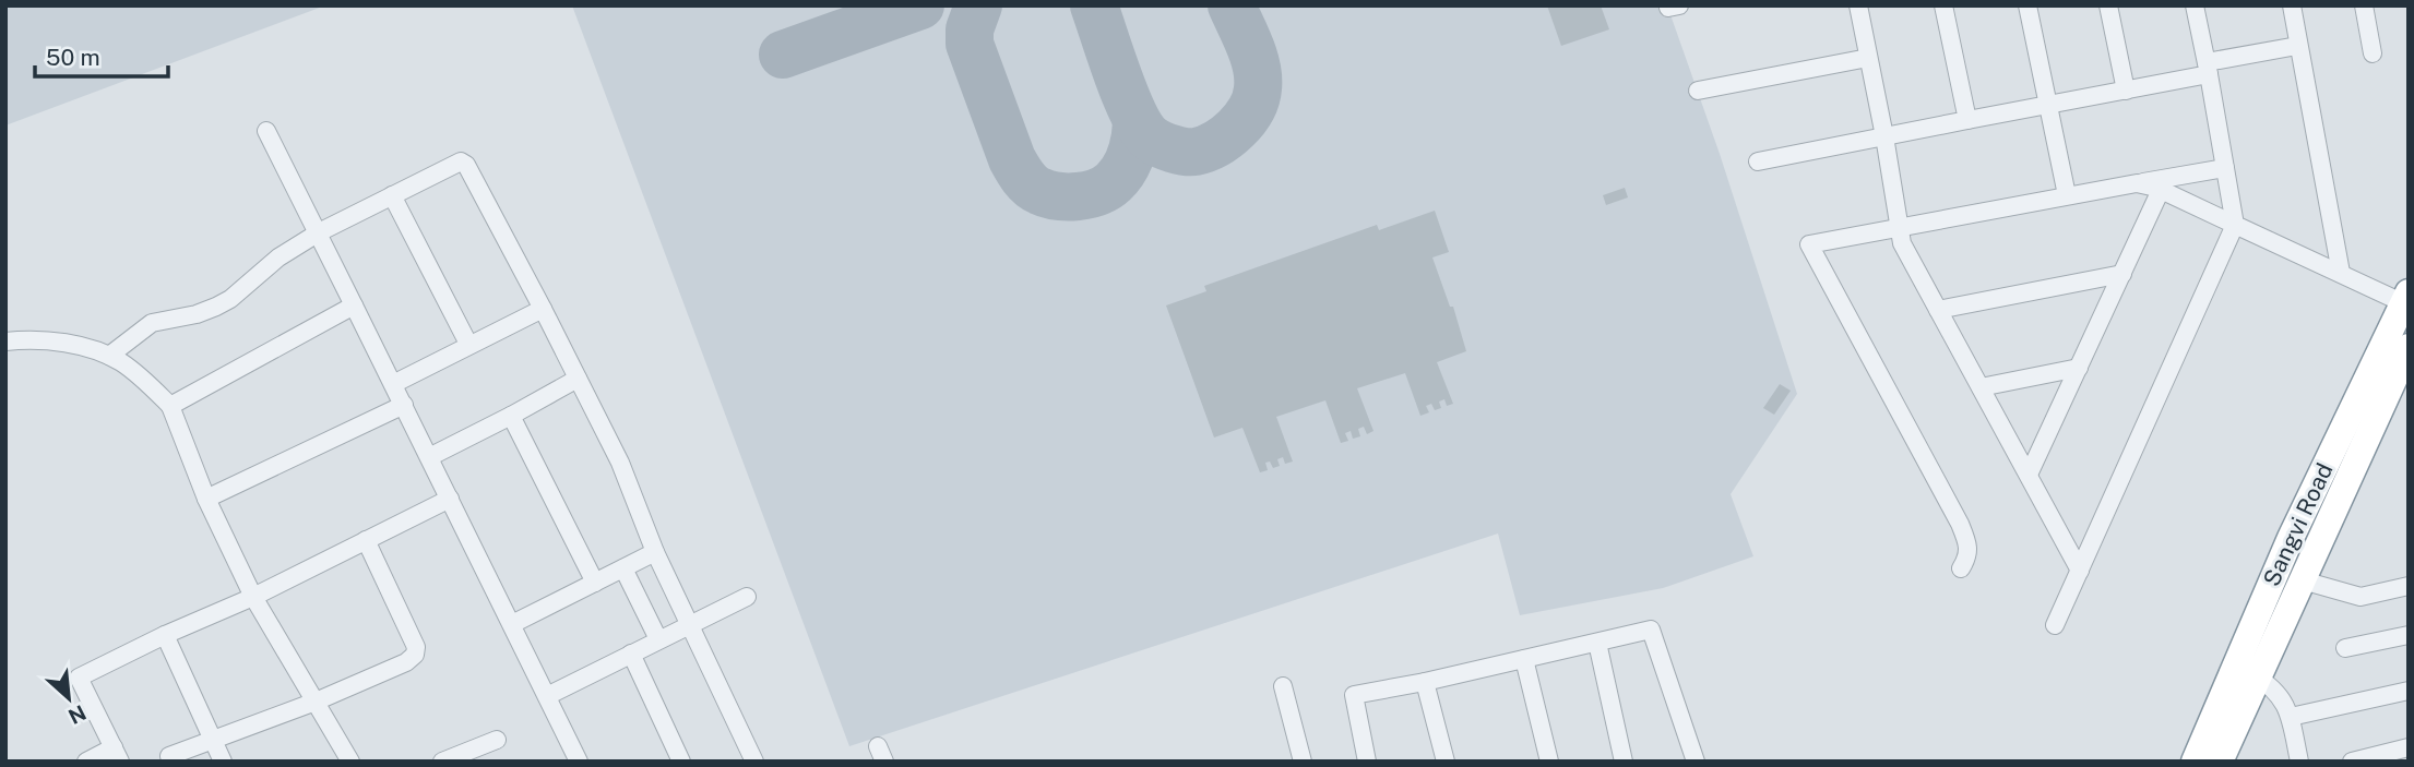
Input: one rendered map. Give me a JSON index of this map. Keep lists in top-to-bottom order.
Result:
{
  "streets": {
    "highway": ["Sangvi Road"]
  },
  "scale_bar": "50 m",
  "north": "bottom right"
}
